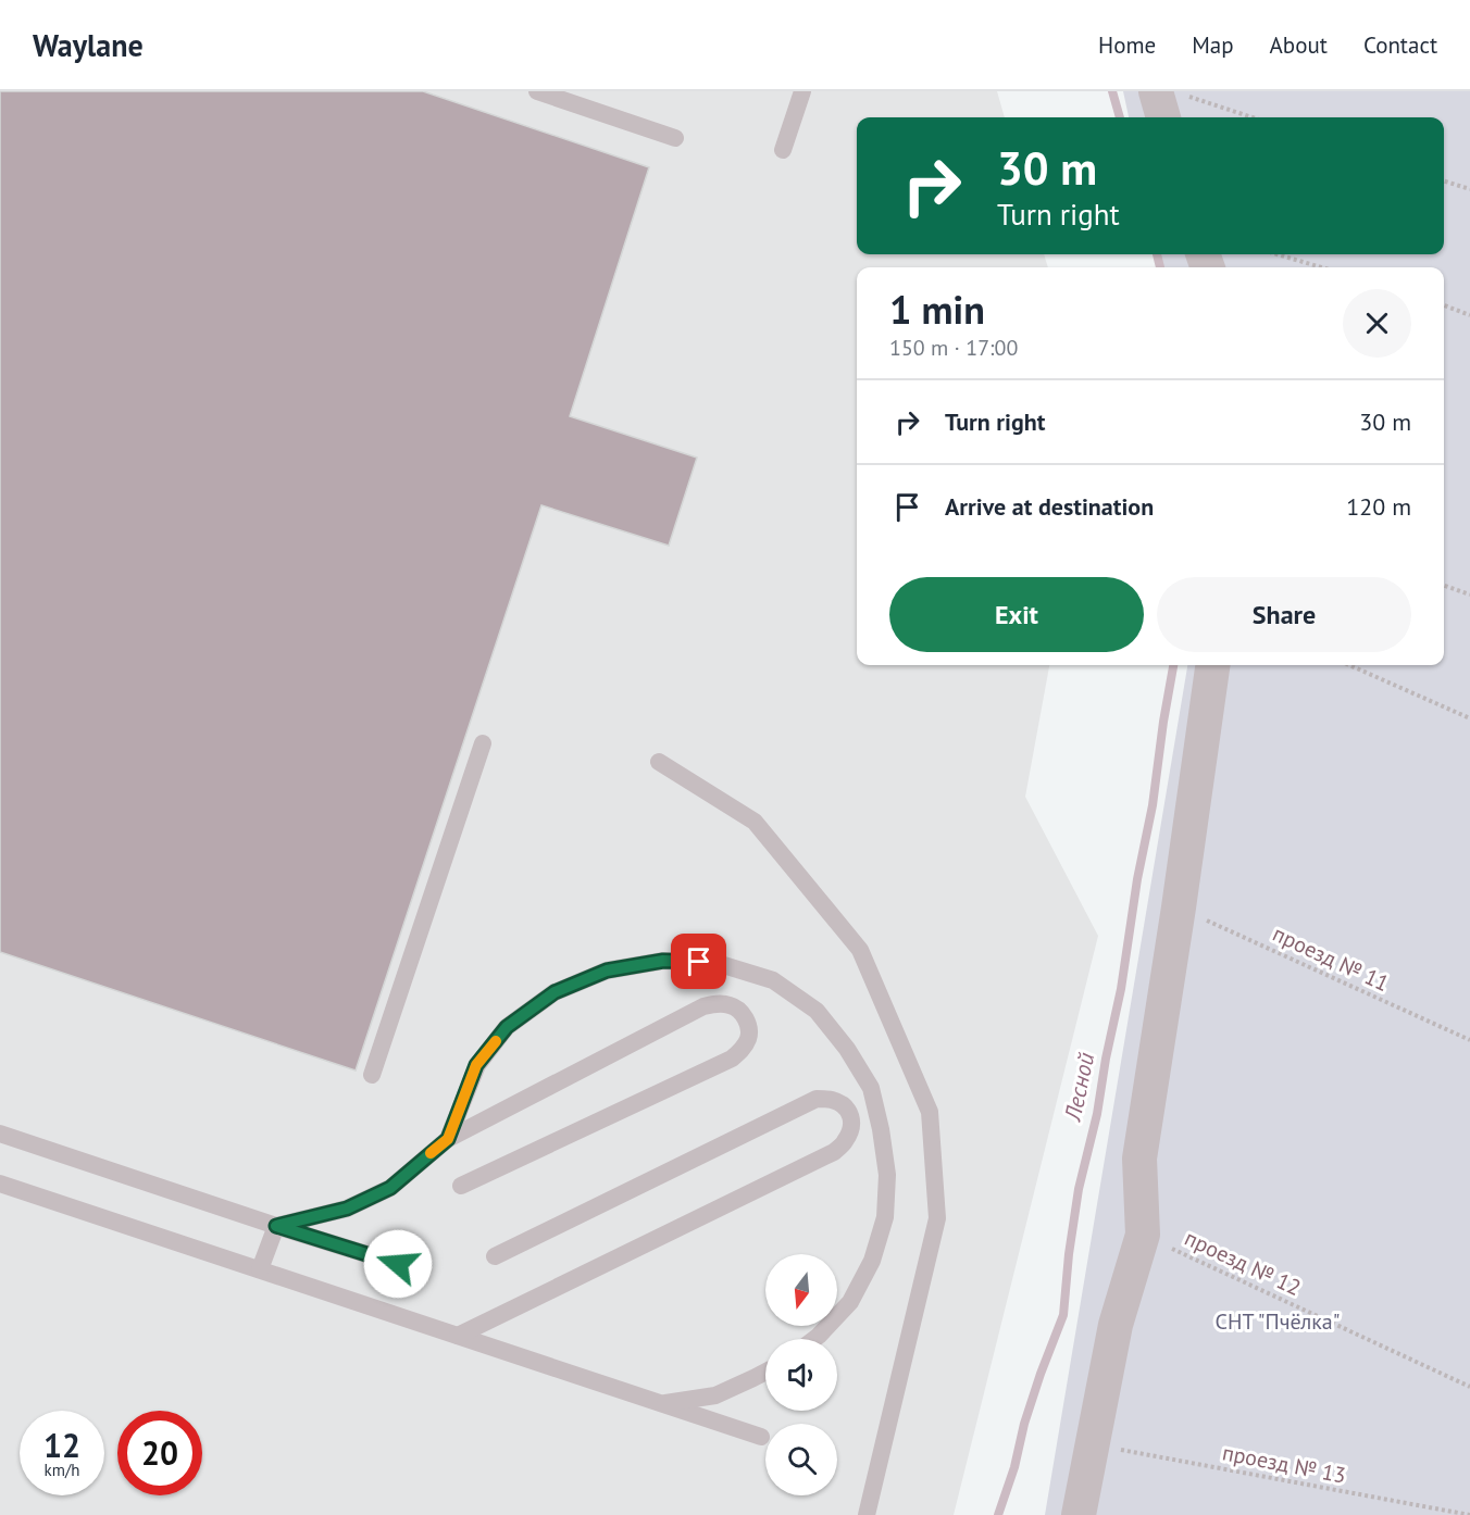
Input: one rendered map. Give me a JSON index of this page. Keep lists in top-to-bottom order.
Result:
{
  "streets": {
    "path": ["проезд № 11", "проезд № 12", "проезд № 13"]
  },
  "water": ["Лесной"],
  "parks": ["СНТ \"Пчёлка\""],
  "north": "bottom",
  "page": {
    "header": "Waylane",
    "nav": [
      "Home",
      "Map",
      "About",
      "Contact"
    ],
    "turn": ["30 m", "Turn right"],
    "heading": ["1 min", "150 m · 17:00"],
    "list": [
      {
        "name": "Turn right",
        "value": "30 m"
      },
      {
        "name": "Arrive at destination",
        "value": "120 m"
      }
    ],
    "buttons": ["Exit", "Share"],
    "speed": "12 km/h",
    "limit": "20"
  }
}
